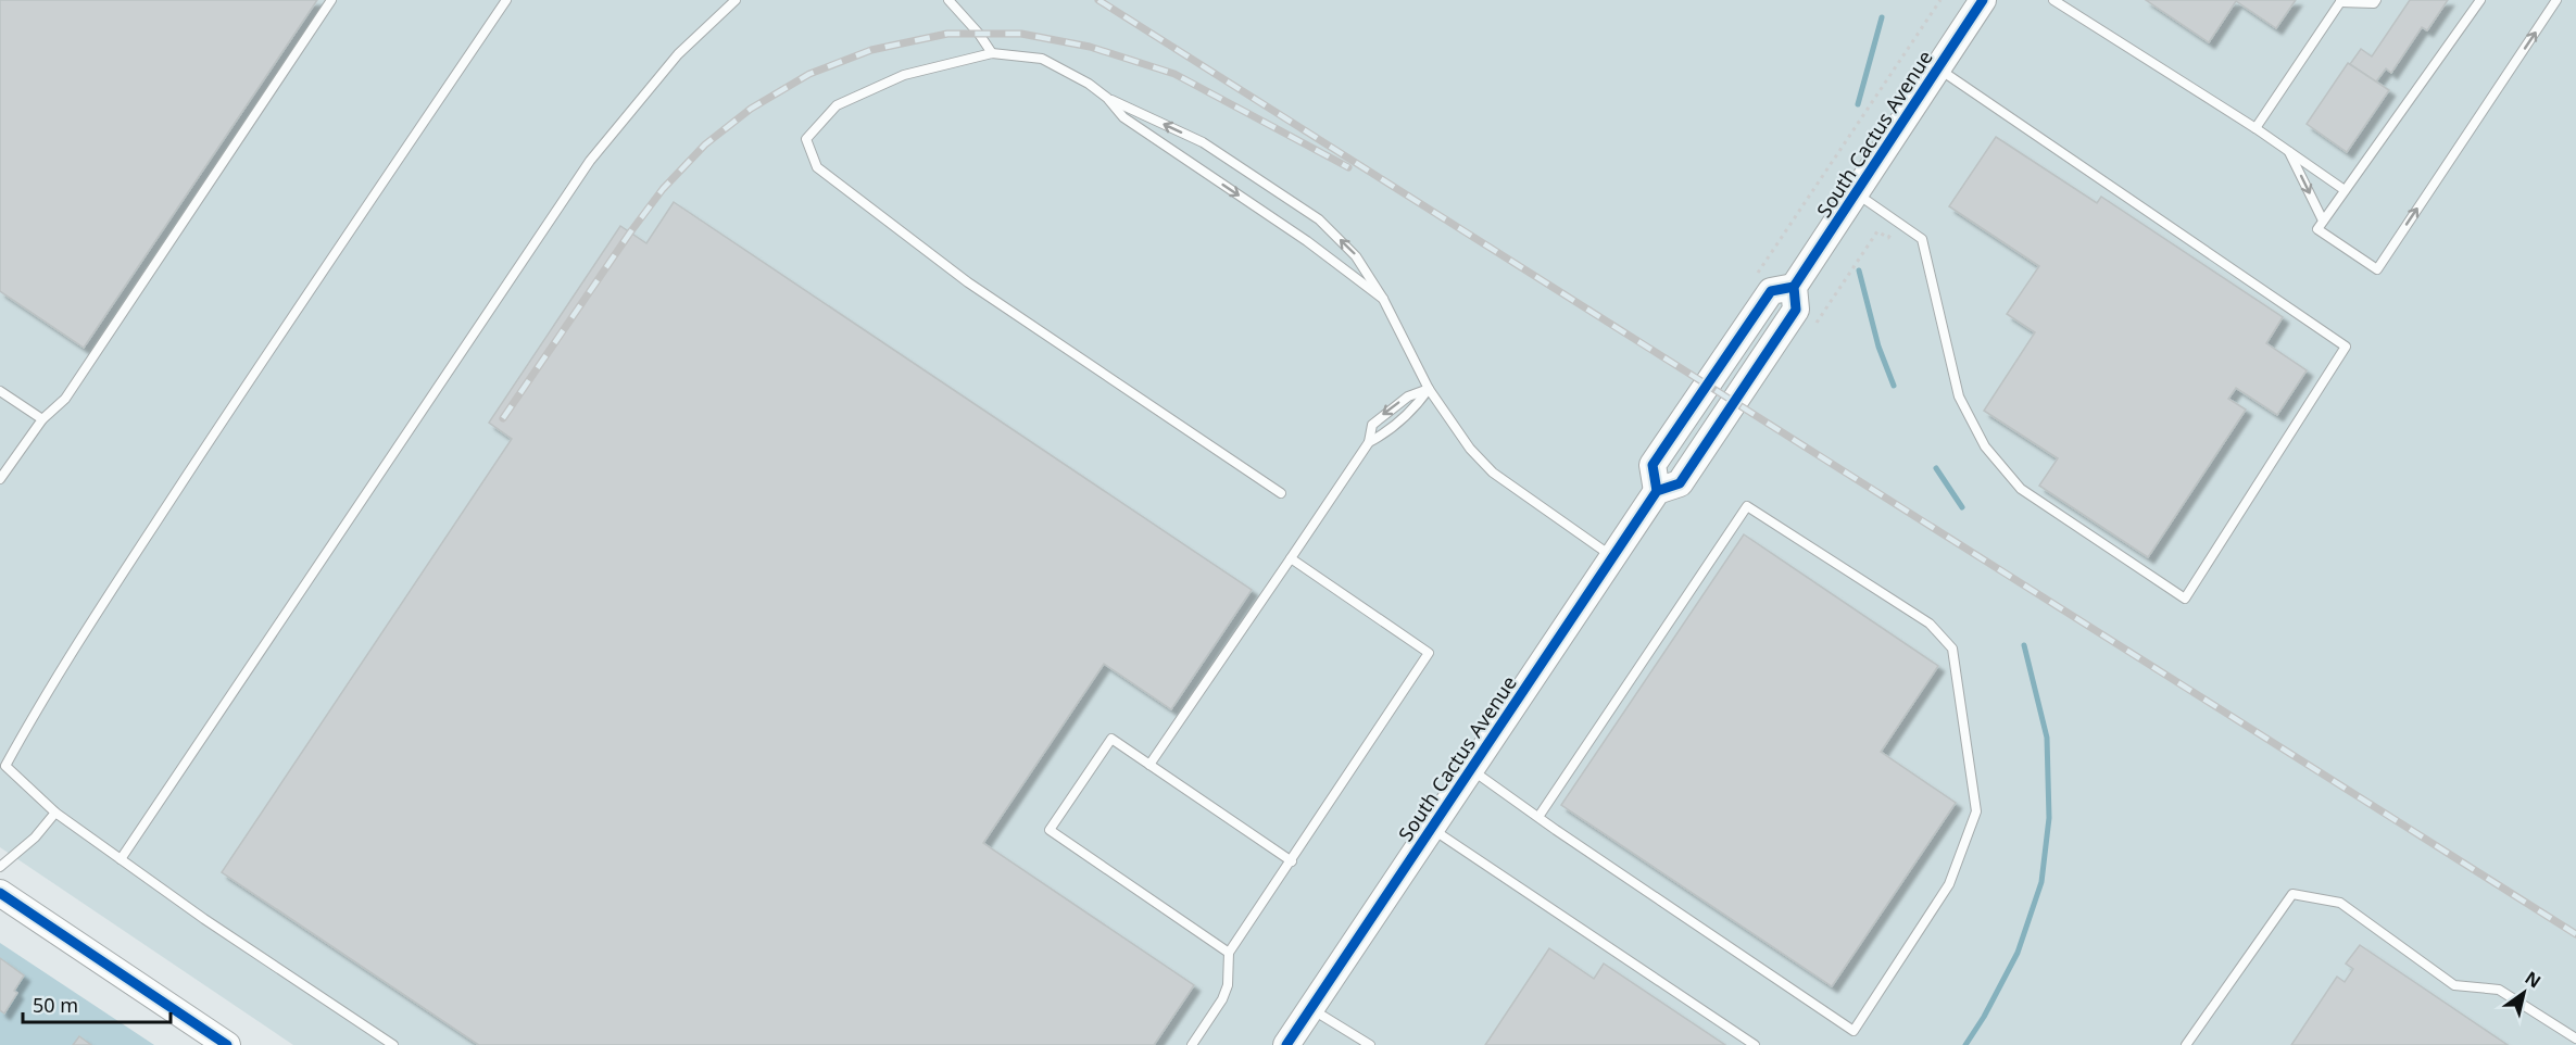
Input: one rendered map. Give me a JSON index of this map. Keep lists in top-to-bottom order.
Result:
{
  "streets": {
    "main road": ["South Cactus Avenue"]
  },
  "scale_bar": "50 m",
  "north": "top right"
}
